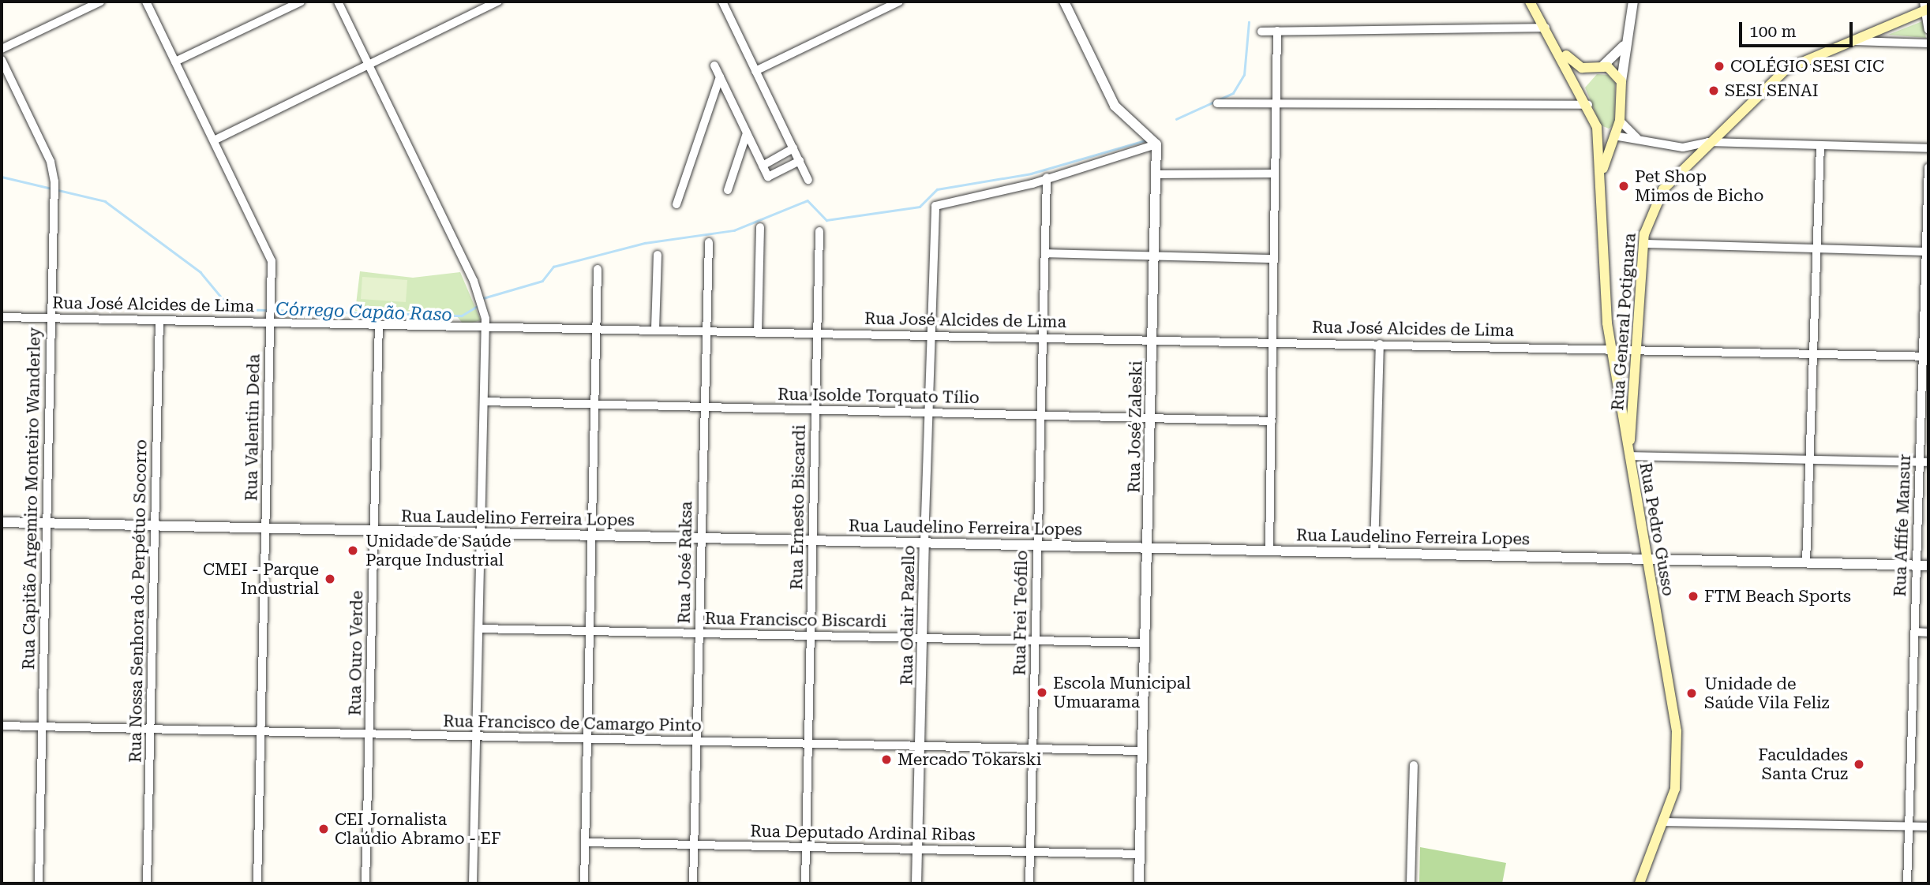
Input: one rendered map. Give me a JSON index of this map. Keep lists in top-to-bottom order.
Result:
{
  "streets": {
    "main road": ["Rua General Potiguara", "Rua Pedro Gusso"],
    "street": [
      "Rua José Alcides de Lima",
      "Rua Isolde Torquato Tílio",
      "Rua José Zaleski",
      "Rua Valentin Deda",
      "Rua Capitão Argemiro Monteiro Wanderley",
      "Rua Ernesto Biscardi",
      "Rua Laudelino Ferreira Lopes",
      "Rua Affife Mansur",
      "Rua José Raksa",
      "Rua Nossa Senhora do Perpétuo Socorro",
      "Rua Frei Teófilo",
      "Rua Odair Pazello",
      "Rua Francisco Biscardi",
      "Rua Ouro Verde",
      "Rua Francisco de Camargo Pinto",
      "Rua Deputado Ardinal Ribas"
    ]
  },
  "crossings": [
    ["Rua José Alcides de Lima", "Rua General Potiguara"],
    ["Rua José Alcides de Lima", "Rua José Zaleski"],
    ["Rua José Alcides de Lima", "Rua Valentin Deda"],
    ["Rua José Alcides de Lima", "Rua Capitão Argemiro Monteiro Wanderley"],
    ["Rua José Alcides de Lima", "Rua Ernesto Biscardi"],
    ["Rua José Alcides de Lima", "Rua Affife Mansur"],
    ["Rua José Alcides de Lima", "Rua Pedro Gusso"],
    ["Rua José Alcides de Lima", "Rua José Raksa"],
    ["Rua José Alcides de Lima", "Rua Nossa Senhora do Perpétuo Socorro"],
    ["Rua José Alcides de Lima", "Rua Frei Teófilo"],
    ["Rua José Alcides de Lima", "Rua Odair Pazello"],
    ["Rua José Alcides de Lima", "Rua Ouro Verde"],
    ["Rua General Potiguara", "Rua Pedro Gusso"],
    ["Rua Isolde Torquato Tílio", "Rua José Zaleski"],
    ["Rua Isolde Torquato Tílio", "Rua Ernesto Biscardi"],
    ["Rua Isolde Torquato Tílio", "Rua José Raksa"],
    ["Rua Isolde Torquato Tílio", "Rua Frei Teófilo"],
    ["Rua Isolde Torquato Tílio", "Rua Odair Pazello"],
    ["Rua José Zaleski", "Rua Laudelino Ferreira Lopes"],
    ["Rua José Zaleski", "Rua Francisco Biscardi"],
    ["Rua José Zaleski", "Rua Francisco de Camargo Pinto"],
    ["Rua José Zaleski", "Rua Deputado Ardinal Ribas"],
    ["Rua Valentin Deda", "Rua Laudelino Ferreira Lopes"],
    ["Rua Valentin Deda", "Rua Francisco de Camargo Pinto"],
    ["Rua Capitão Argemiro Monteiro Wanderley", "Rua Laudelino Ferreira Lopes"],
    ["Rua Capitão Argemiro Monteiro Wanderley", "Rua Francisco de Camargo Pinto"],
    ["Rua Ernesto Biscardi", "Rua Laudelino Ferreira Lopes"],
    ["Rua Ernesto Biscardi", "Rua Francisco Biscardi"],
    ["Rua Ernesto Biscardi", "Rua Francisco de Camargo Pinto"],
    ["Rua Ernesto Biscardi", "Rua Deputado Ardinal Ribas"],
    ["Rua Laudelino Ferreira Lopes", "Rua Affife Mansur"],
    ["Rua Laudelino Ferreira Lopes", "Rua Pedro Gusso"],
    ["Rua Laudelino Ferreira Lopes", "Rua José Raksa"],
    ["Rua Laudelino Ferreira Lopes", "Rua Nossa Senhora do Perpétuo Socorro"],
    ["Rua Laudelino Ferreira Lopes", "Rua Frei Teófilo"],
    ["Rua Laudelino Ferreira Lopes", "Rua Odair Pazello"],
    ["Rua Laudelino Ferreira Lopes", "Rua Ouro Verde"],
    ["Rua José Raksa", "Rua Francisco Biscardi"],
    ["Rua José Raksa", "Rua Francisco de Camargo Pinto"],
    ["Rua José Raksa", "Rua Deputado Ardinal Ribas"],
    ["Rua Nossa Senhora do Perpétuo Socorro", "Rua Francisco de Camargo Pinto"],
    ["Rua Frei Teófilo", "Rua Odair Pazello"],
    ["Rua Frei Teófilo", "Rua Francisco Biscardi"],
    ["Rua Frei Teófilo", "Rua Francisco de Camargo Pinto"],
    ["Rua Frei Teófilo", "Rua Deputado Ardinal Ribas"],
    ["Rua Odair Pazello", "Rua Francisco Biscardi"],
    ["Rua Odair Pazello", "Rua Francisco de Camargo Pinto"],
    ["Rua Odair Pazello", "Rua Deputado Ardinal Ribas"],
    ["Rua Ouro Verde", "Rua Francisco de Camargo Pinto"]
  ],
  "water": ["Córrego Capão Raso"],
  "places": [
    "COLÉGIO SESI CIC",
    "SESI SENAI",
    "Pet Shop Mimos de Bicho",
    "Unidade de Saúde Parque Industrial",
    "CMEI - Parque Industrial",
    "FTM Beach Sports",
    "Escola Municipal Umuarama",
    "Unidade de Saúde Vila Feliz",
    "Mercado Tokarski",
    "Faculdades Santa Cruz",
    "CEI Jornalista Claúdio Abramo - EF"
  ],
  "scale_bar": "100 m"
}
